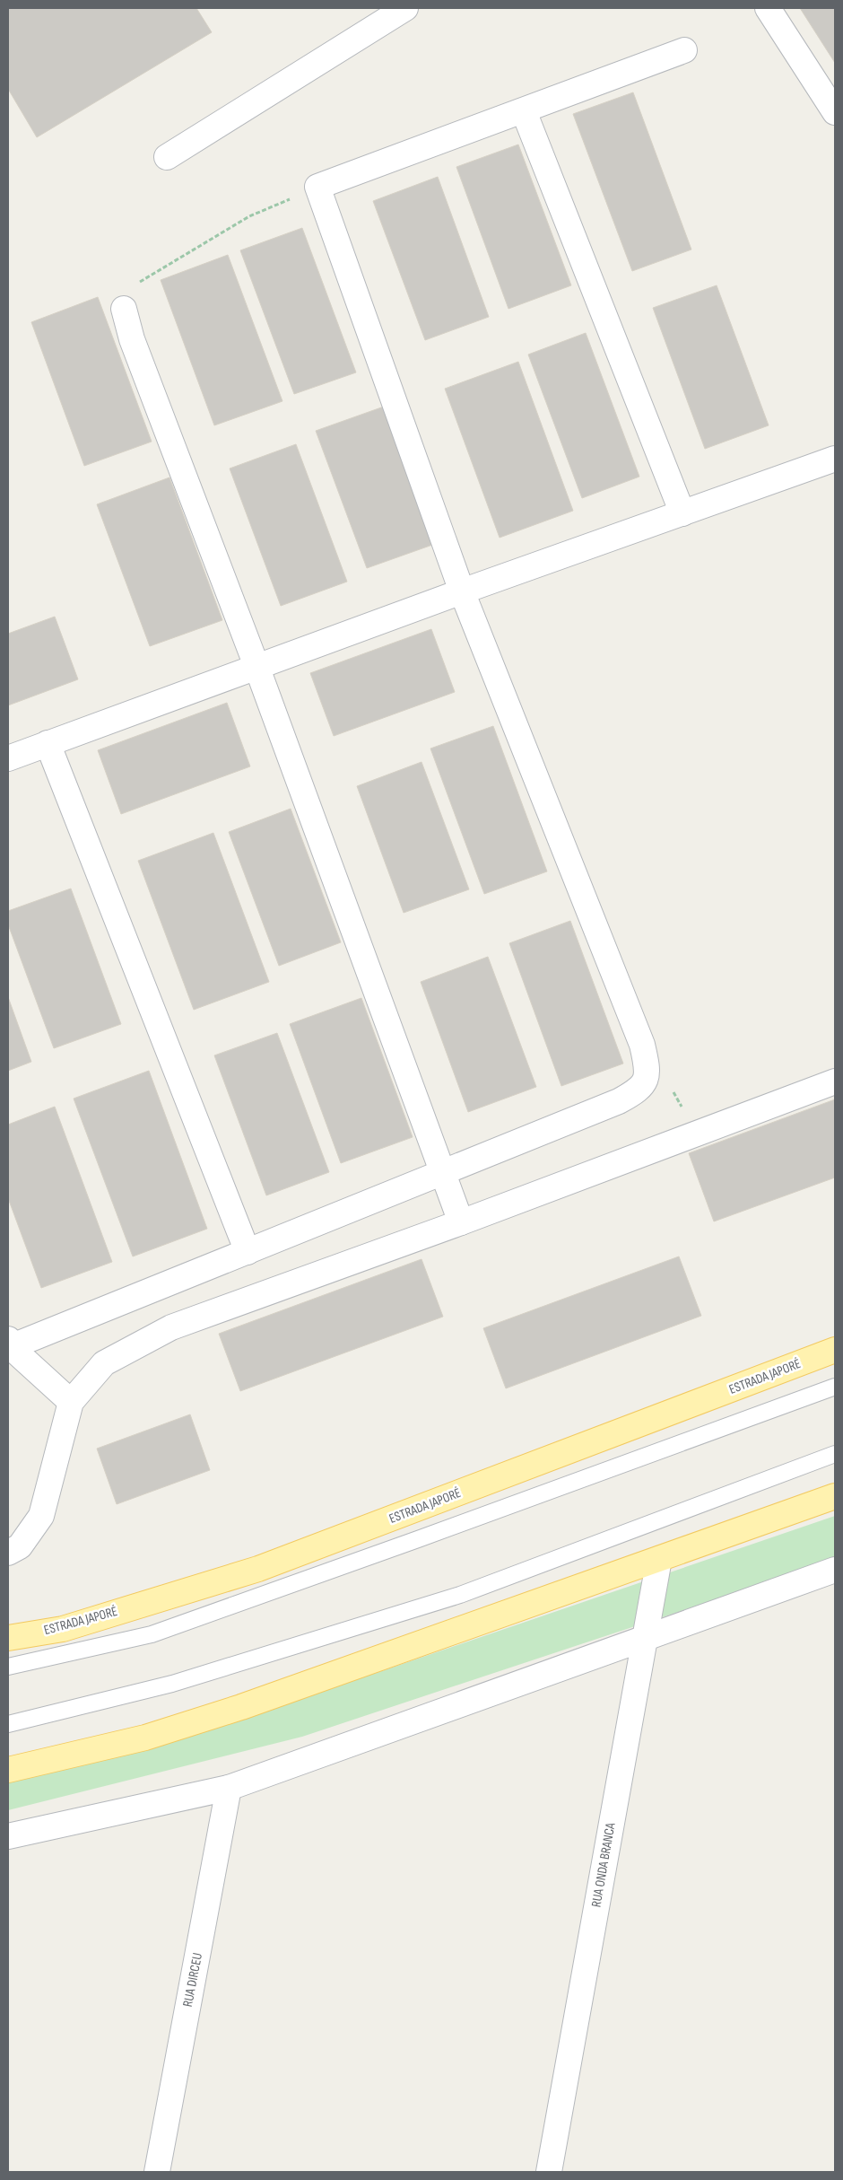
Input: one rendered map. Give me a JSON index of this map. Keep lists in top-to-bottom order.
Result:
{
  "streets": {
    "main road": ["ESTRADA JAPORÉ"],
    "street": ["RUA ONDA BRANCA", "RUA DIRCEU"]
  }
}
